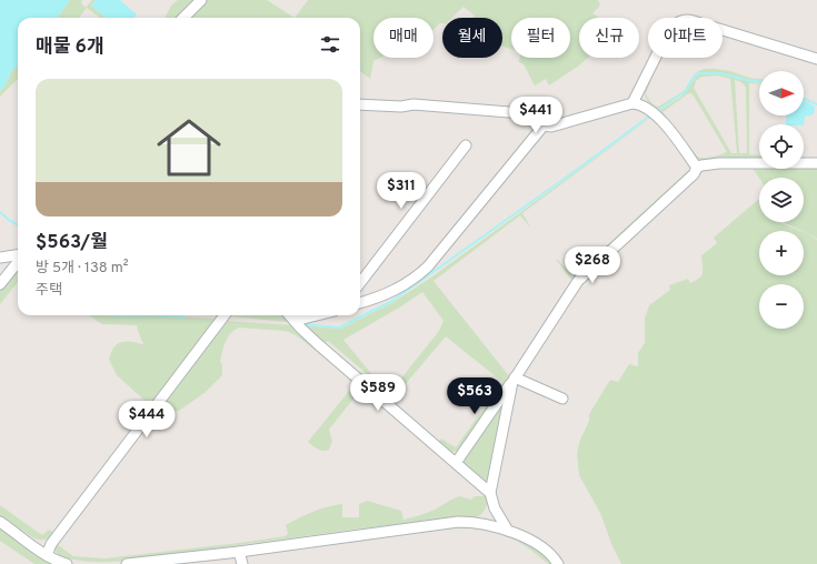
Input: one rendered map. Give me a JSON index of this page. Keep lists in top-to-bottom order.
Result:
{
  "north": "right",
  "page": {
    "chip": [
      "매매",
      "월세",
      "필터",
      "신규",
      "아파트"
    ],
    "heading": "매물 6개",
    "map_buttons": ["+", "−"],
    "list": [
      {
        "name": "$563/월",
        "note": "방 5개 · 138 m² · 주택"
      }
    ],
    "price": [
      "$441",
      "$311",
      "$268",
      "$589",
      "$563",
      "$444"
    ]
  }
}
